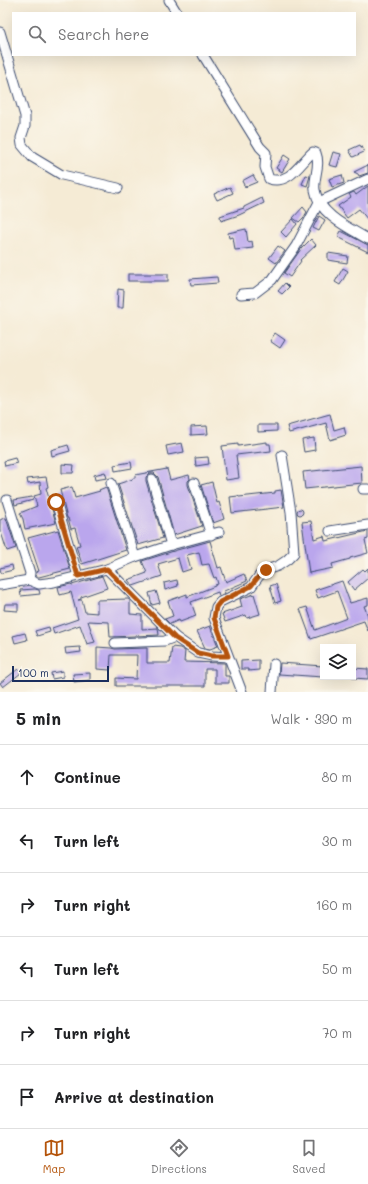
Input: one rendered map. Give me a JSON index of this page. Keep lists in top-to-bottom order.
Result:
{
  "scale_bar": "100 m",
  "page": {
    "search": "Search here",
    "scale": "100 m",
    "heading": ["5 min", "Walk · 390 m"],
    "list": [
      ["Continue", "80 m"],
      ["Turn left", "30 m"],
      ["Turn right", "160 m"],
      ["Turn left", "50 m"],
      ["Turn right", "70 m"],
      "Arrive at destination"
    ],
    "nav": ["Map", "Directions", "Saved"]
  }
}
